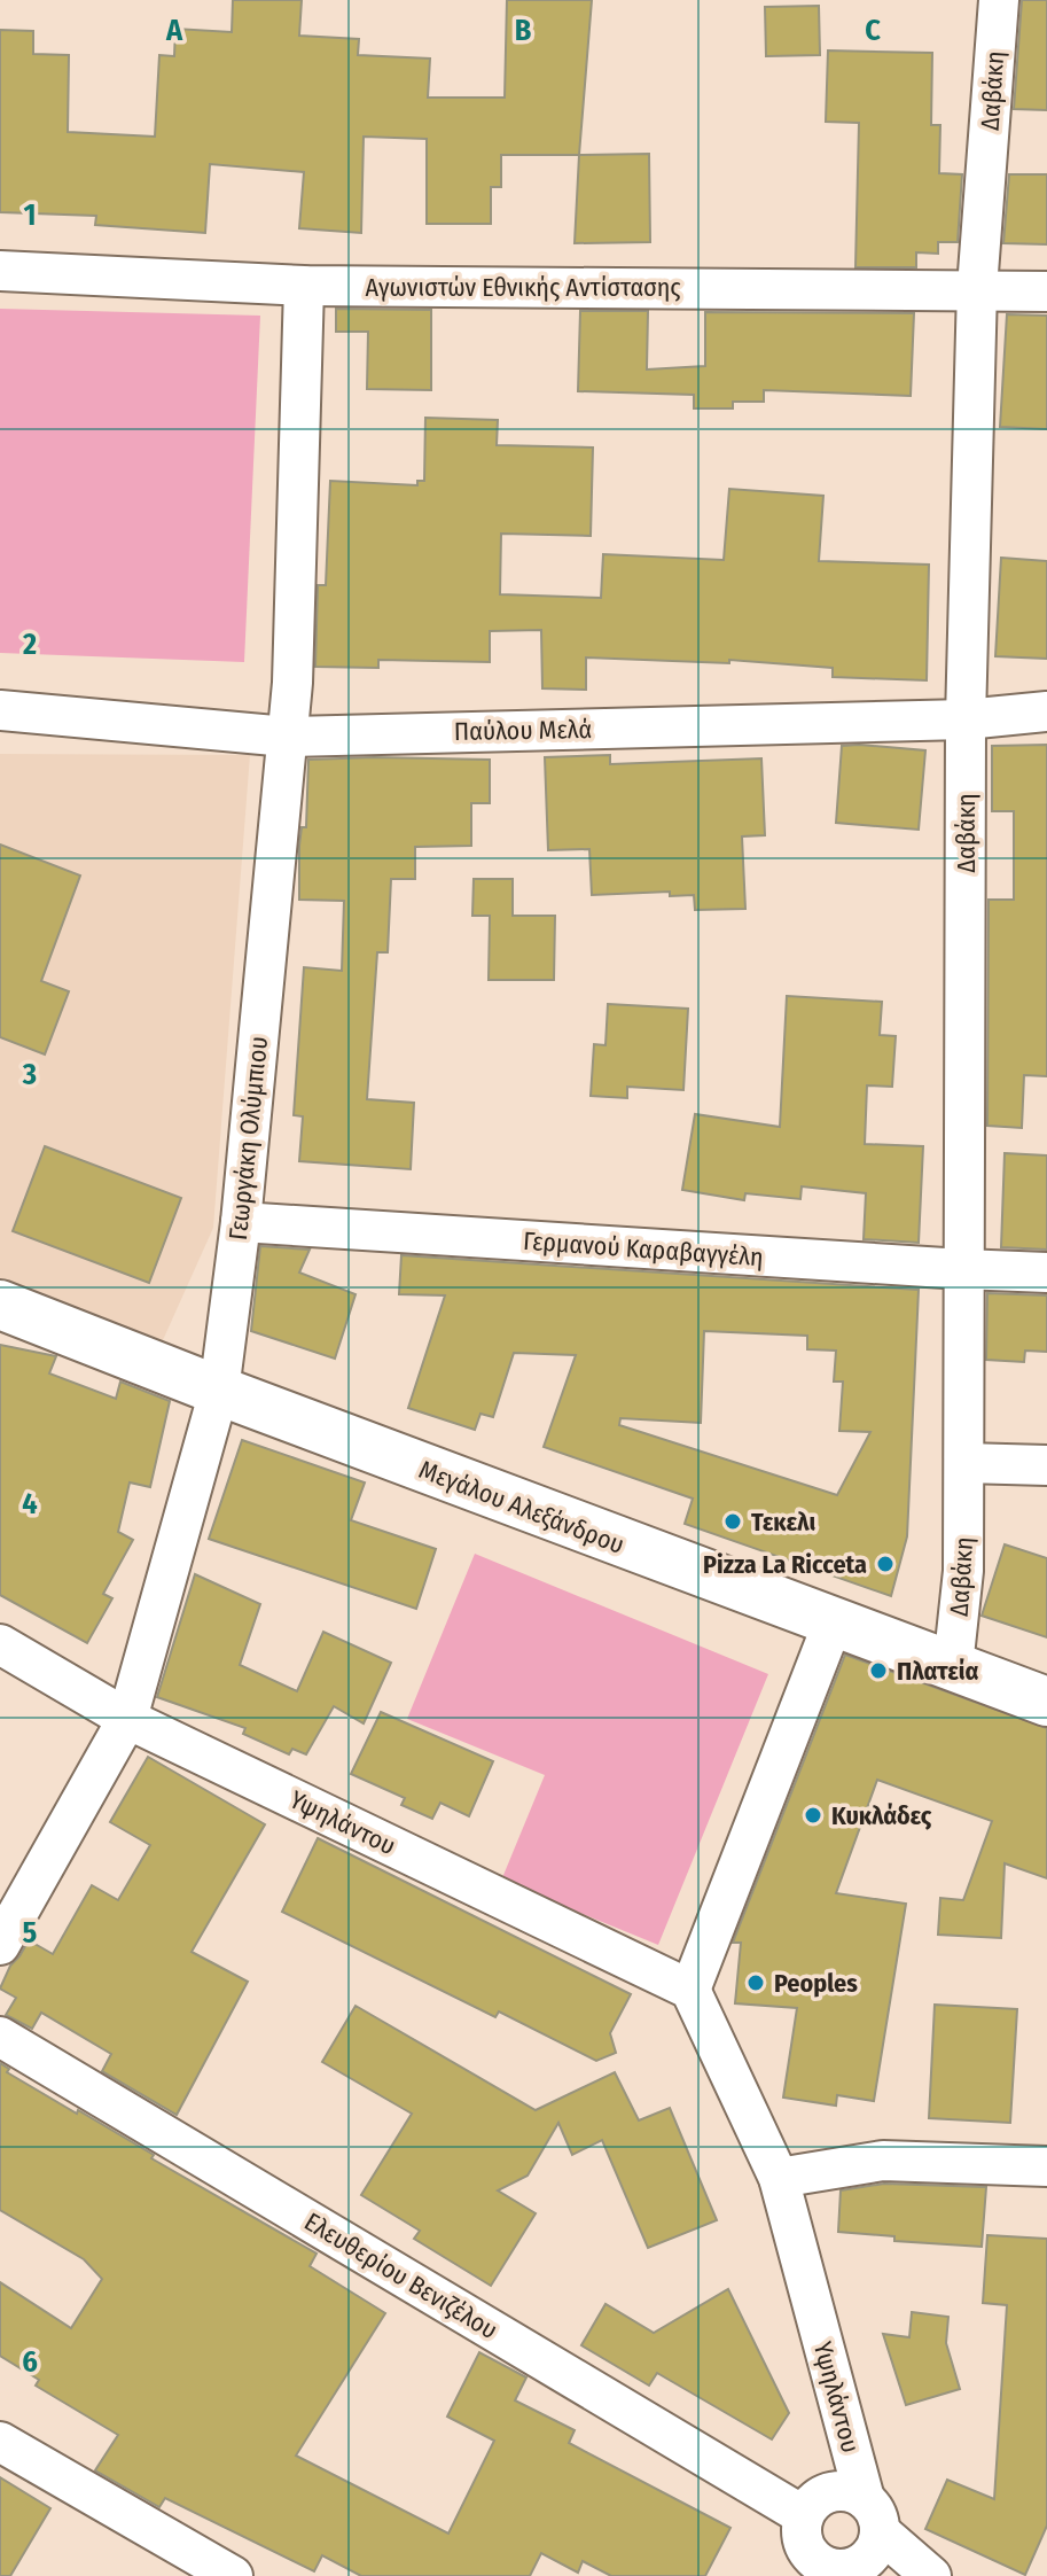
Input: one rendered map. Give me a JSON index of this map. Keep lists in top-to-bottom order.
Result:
{
  "streets": {
    "street": [
      "Δαβάκη",
      "Αγωνιστών Εθνικής Αντίστασης",
      "Παύλου Μελά",
      "Γεωργάκη Ολύμπιου",
      "Γερμανού Καραβαγγέλη",
      "Μεγάλου Αλεξάνδρου",
      "Υψηλάντου",
      "Ελευθερίου Βενιζέλου"
    ]
  },
  "crossings": [
    ["Δαβάκη", "Αγωνιστών Εθνικής Αντίστασης"],
    ["Δαβάκη", "Παύλου Μελά"],
    ["Δαβάκη", "Γερμανού Καραβαγγέλη"],
    ["Δαβάκη", "Μεγάλου Αλεξάνδρου"],
    ["Αγωνιστών Εθνικής Αντίστασης", "Γεωργάκη Ολύμπιου"],
    ["Παύλου Μελά", "Γεωργάκη Ολύμπιου"],
    ["Γεωργάκη Ολύμπιου", "Γερμανού Καραβαγγέλη"],
    ["Γεωργάκη Ολύμπιου", "Μεγάλου Αλεξάνδρου"],
    ["Γεωργάκη Ολύμπιου", "Υψηλάντου"],
    ["Υψηλάντου", "Ελευθερίου Βενιζέλου"]
  ],
  "places": [
    "Τεκελι",
    "Pizza La Ricceta",
    "Πλατεία",
    "Κυκλάδες",
    "Peoples"
  ],
  "grid": {
    "columns": ["A", "B", "C"],
    "rows": [
      "1",
      "2",
      "3",
      "4",
      "5",
      "6"
    ]
  }
}
